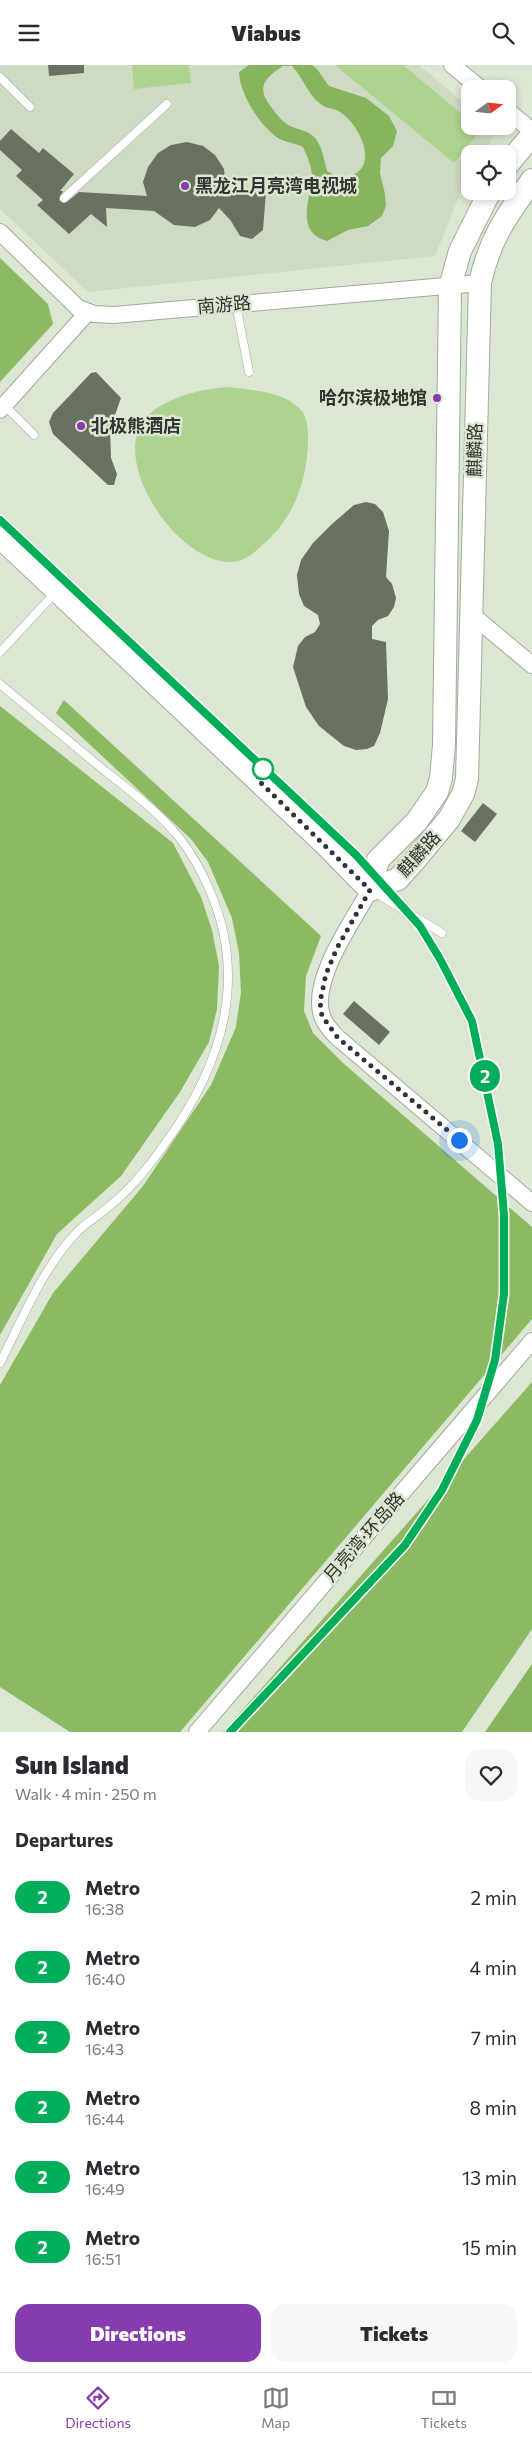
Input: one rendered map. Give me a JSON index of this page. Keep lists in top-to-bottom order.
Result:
{
  "streets": {
    "main road": ["麒麟路"],
    "street": ["南游路", "月亮湾·环岛路"]
  },
  "crossings": [
    ["南游路", "麒麟路"]
  ],
  "places": ["黑龙江月亮湾电视城", "哈尔滨极地馆", "北极熊酒店"],
  "lines": ["metro line 2"],
  "north": "right",
  "page": {
    "header": "Viabus",
    "on_map": "2",
    "heading": [
      ["Sun Island", "Walk · 4 min · 250 m"],
      "Departures"
    ],
    "list": [
      {
        "mark": "2",
        "name": "Metro",
        "note": "16:38",
        "value": "2 min"
      },
      {
        "mark": "2",
        "name": "Metro",
        "note": "16:40",
        "value": "4 min"
      },
      {
        "mark": "2",
        "name": "Metro",
        "note": "16:43",
        "value": "7 min"
      },
      {
        "mark": "2",
        "name": "Metro",
        "note": "16:44",
        "value": "8 min"
      },
      {
        "mark": "2",
        "name": "Metro",
        "note": "16:49",
        "value": "13 min"
      },
      {
        "mark": "2",
        "name": "Metro",
        "note": "16:51",
        "value": "15 min"
      }
    ],
    "buttons": ["Directions", "Tickets"],
    "tabs": ["Directions", "Map", "Tickets"]
  }
}
